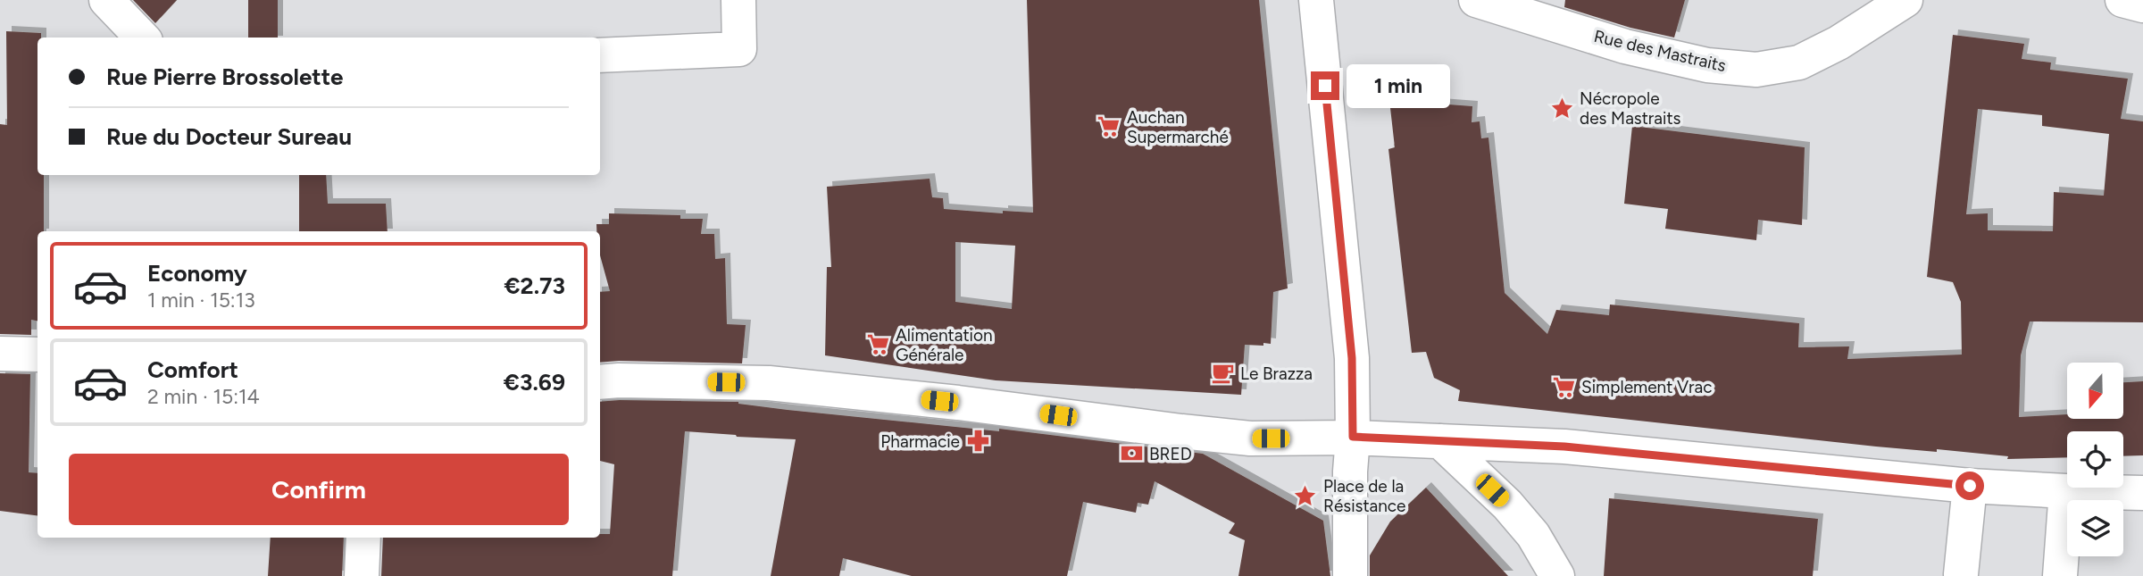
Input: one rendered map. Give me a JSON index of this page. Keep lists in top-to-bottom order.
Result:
{
  "streets": {
    "street": ["Rue des Mastraits"]
  },
  "places": {
    "place": ["Nécropole des Mastraits", "Place de la Résistance"],
    "supermarket": ["Auchan Supermarché", "Alimentation Générale", "Simplement Vrac"],
    "cafe": ["Le Brazza"],
    "pharmacy": ["Pharmacie"],
    "bank": ["BRED"]
  },
  "north": "bottom",
  "page": {
    "banner": ["Rue Pierre Brossolette", "Rue du Docteur Sureau"],
    "bubble": "1 min",
    "list": [
      {
        "name": "Economy",
        "note": "1 min · 15:13",
        "value": "€2.73"
      },
      {
        "name": "Comfort",
        "note": "2 min · 15:14",
        "value": "€3.69"
      }
    ],
    "buttons": "Confirm"
  }
}
